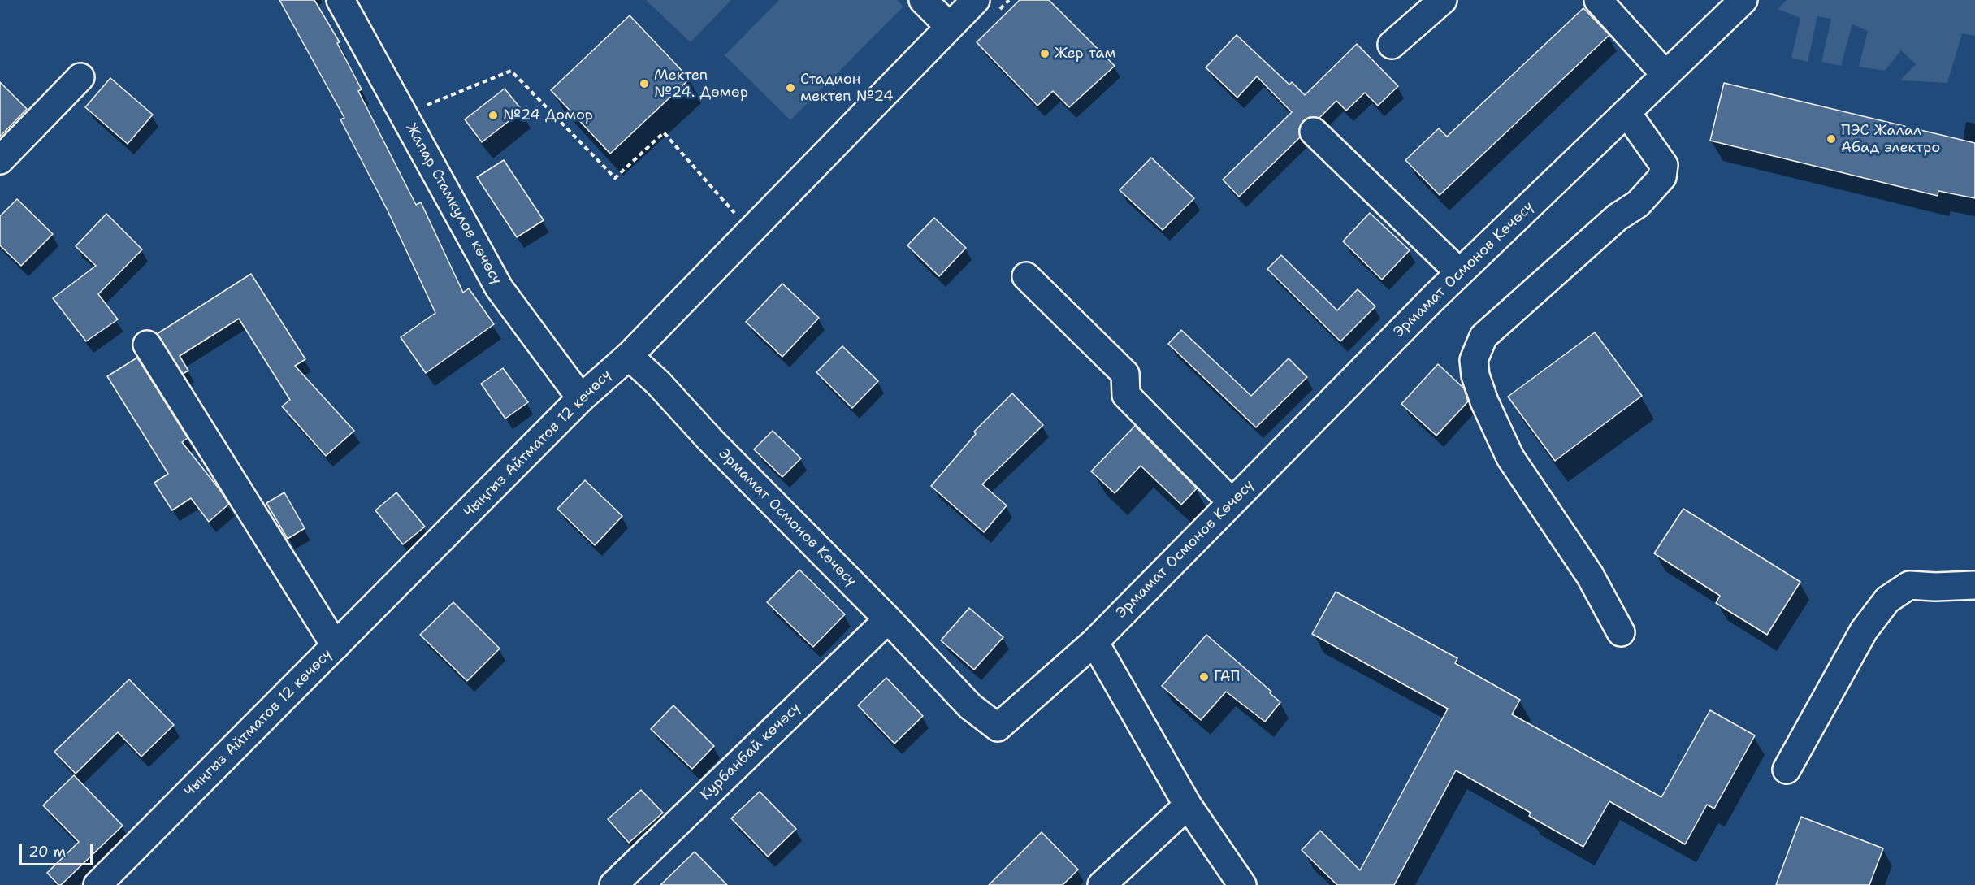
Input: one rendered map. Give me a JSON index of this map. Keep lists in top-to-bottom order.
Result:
{
  "streets": {
    "street": [
      "Жапар Стамкулов көчөсү",
      "Эрмамат Осмонов Көчөсү",
      "Чыңгыз Айтматов 12 көчөсү",
      "Курбанбай көчөсү"
    ]
  },
  "crossings": [
    ["Жапар Стамкулов көчөсү", "Чыңгыз Айтматов 12 көчөсү"],
    ["Эрмамат Осмонов Көчөсү", "Чыңгыз Айтматов 12 көчөсү"],
    ["Эрмамат Осмонов Көчөсү", "Курбанбай көчөсү"]
  ],
  "places": [
    "Жер там",
    "Мектеп №24. Дөмөр",
    "Стадион мектеп №24",
    "№24 Домор",
    "ПЭС Жалал Абад электро",
    "ГАП"
  ],
  "scale_bar": "20 m"
}
